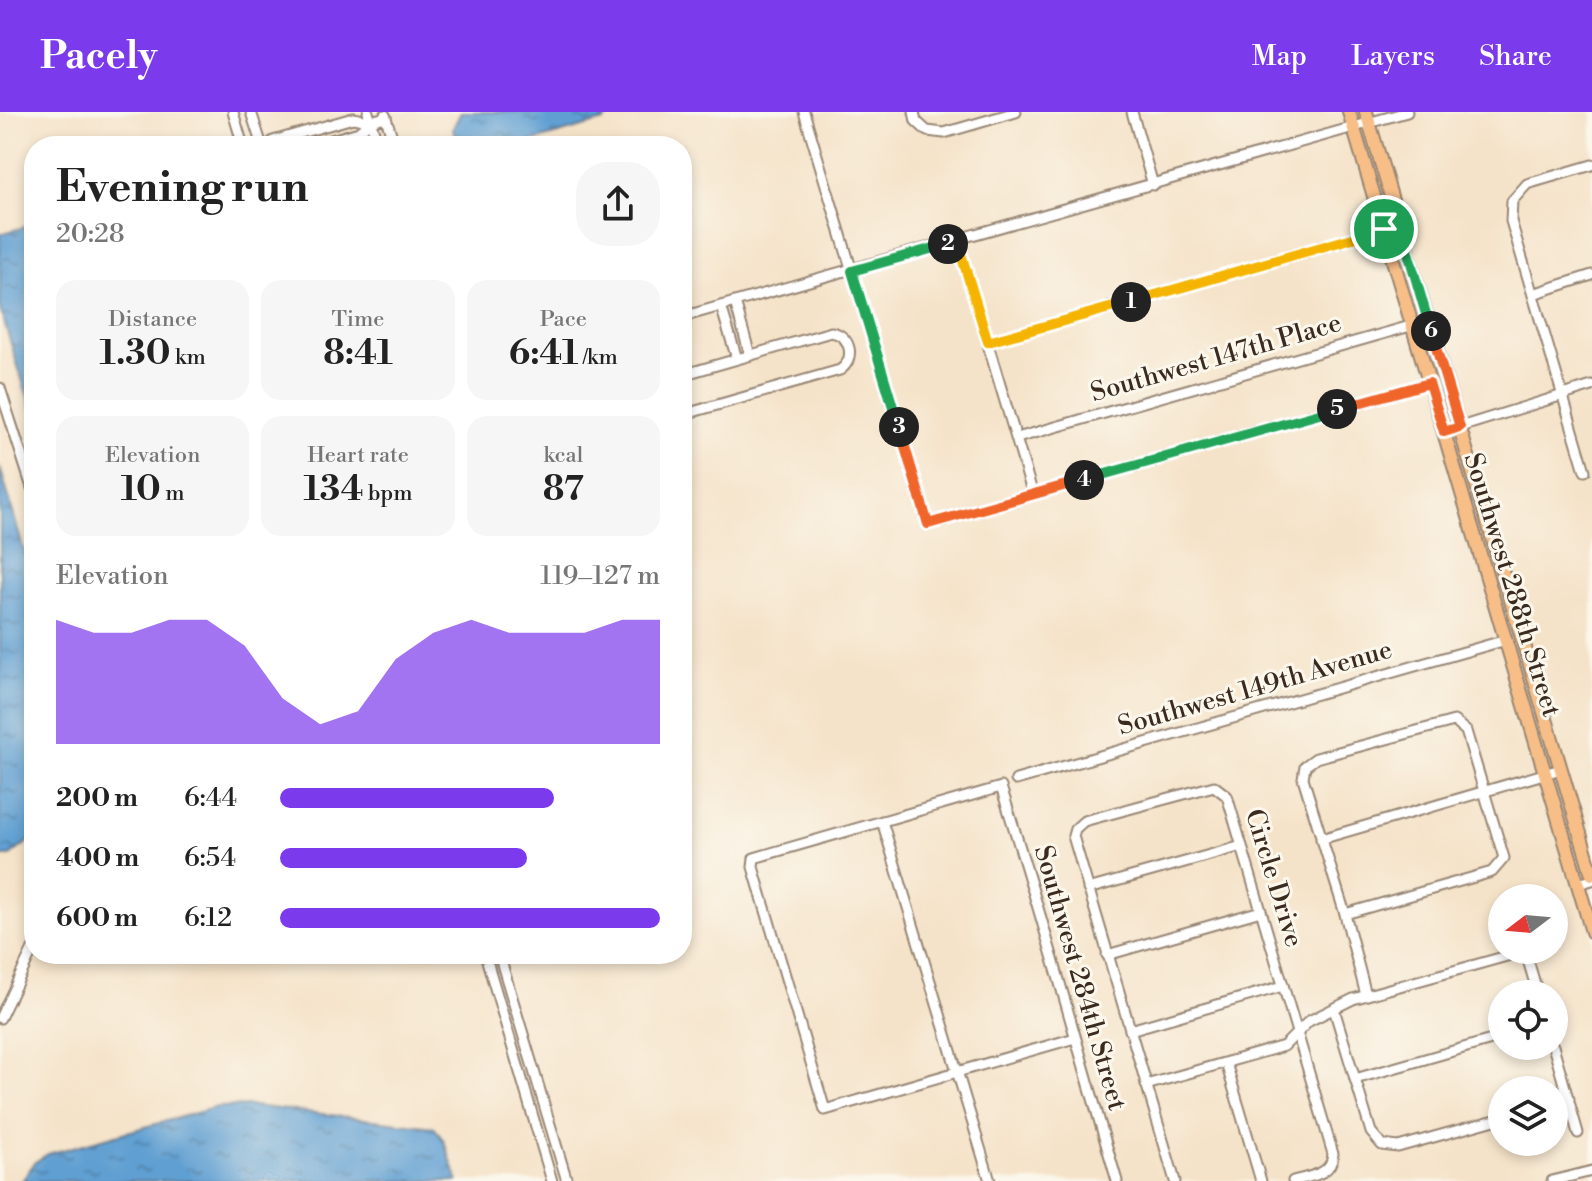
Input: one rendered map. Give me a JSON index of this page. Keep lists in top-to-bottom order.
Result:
{
  "streets": {
    "main road": ["Southwest 288th Street"],
    "street": [
      "Southwest 147th Place",
      "Southwest 149th Avenue",
      "Circle Drive",
      "Southwest 284th Street"
    ]
  },
  "crossings": [
    ["Southwest 147th Place", "Southwest 288th Street"],
    ["Southwest 288th Street", "Southwest 149th Avenue"]
  ],
  "north": "left",
  "page": {
    "header": "Pacely",
    "nav": ["Map", "Layers", "Share"],
    "heading": ["Evening run", "20:28"],
    "pins": [
      "2",
      "1",
      "6",
      "5",
      "3",
      "4"
    ],
    "stats": [
      ["Distance", "1.30 km"],
      ["Time", "8:41"],
      ["Pace", "6:41 /km"],
      ["Elevation", "10 m"],
      ["Heart rate", "134 bpm"],
      ["kcal", "87"]
    ],
    "chart": ["Elevation", "119–127 m"],
    "list": [
      {
        "name": "200 m",
        "note": "6:44"
      },
      {
        "name": "400 m",
        "note": "6:54"
      },
      {
        "name": "600 m",
        "note": "6:12"
      }
    ]
  }
}
